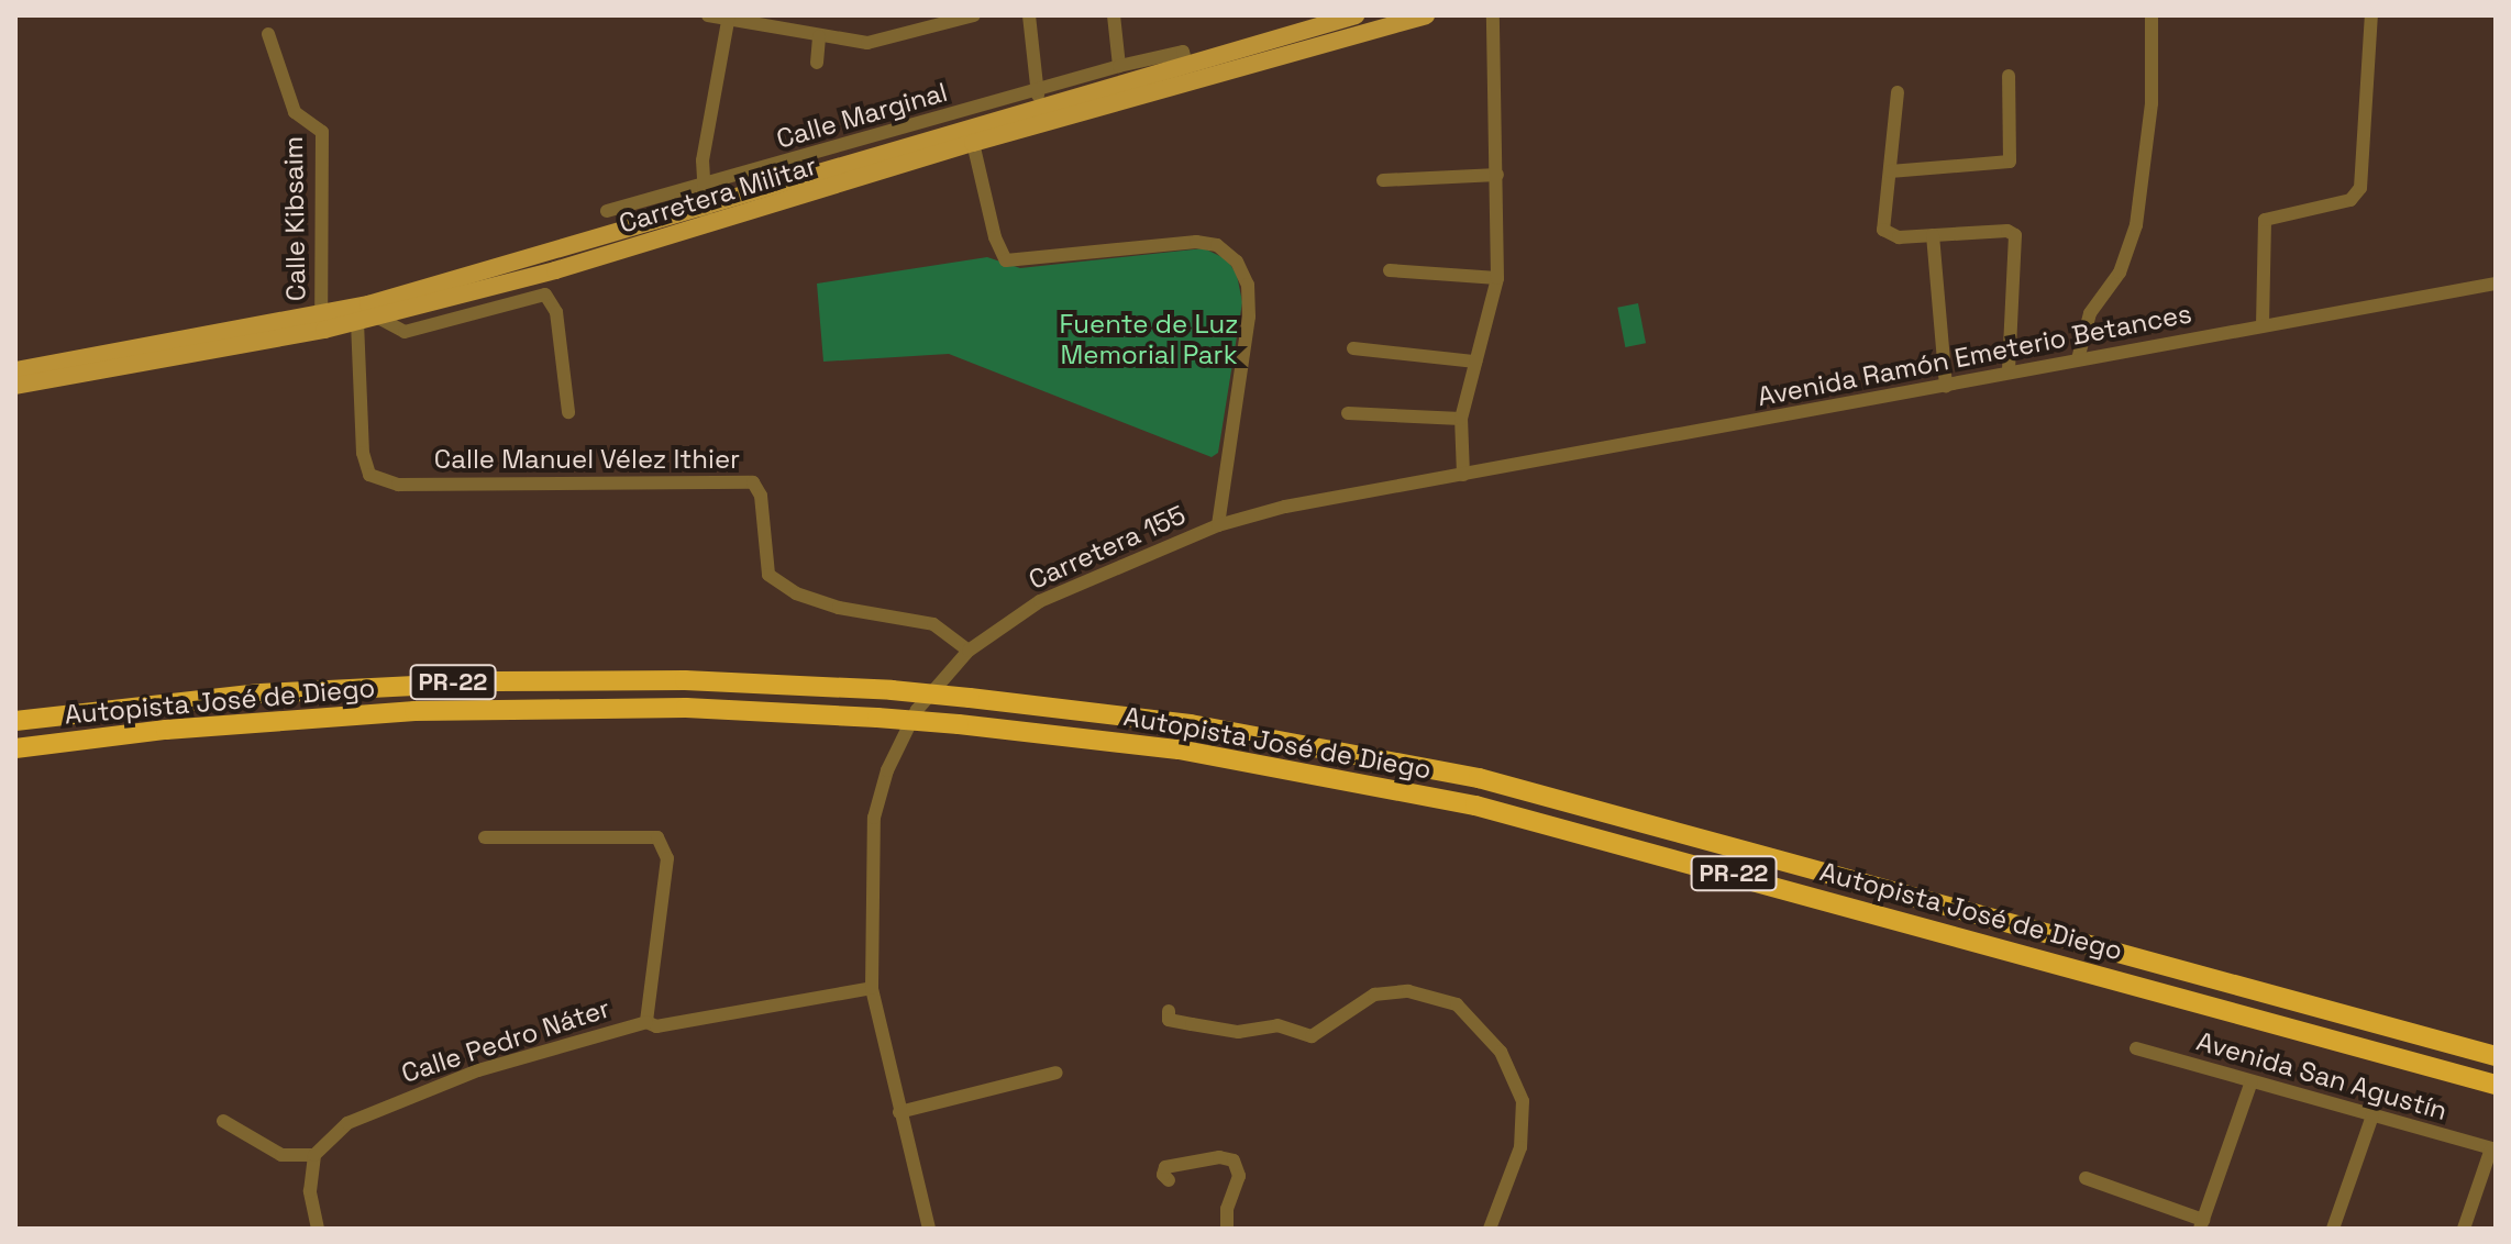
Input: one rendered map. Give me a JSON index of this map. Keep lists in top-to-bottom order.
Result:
{
  "streets": {
    "highway": ["PR-22", "Autopista José de Diego"],
    "main road": ["Carretera Militar"],
    "street": [
      "Calle Marginal",
      "Calle Kibsaim",
      "Avenida Ramón Emeterio Betances",
      "Calle Manuel Vélez Ithier",
      "Carretera 155",
      "Calle Pedro Náter",
      "Avenida San Agustín"
    ]
  },
  "crossings": [
    ["Calle Marginal", "Carretera Militar"],
    ["Carretera Militar", "Calle Kibsaim"],
    ["Carretera Militar", "Calle Manuel Vélez Ithier"],
    ["Avenida Ramón Emeterio Betances", "Carretera 155"],
    ["Calle Manuel Vélez Ithier", "Carretera 155"],
    ["Carretera 155", "Calle Pedro Náter"]
  ],
  "parks": ["Fuente de Luz Memorial Park"]
}
